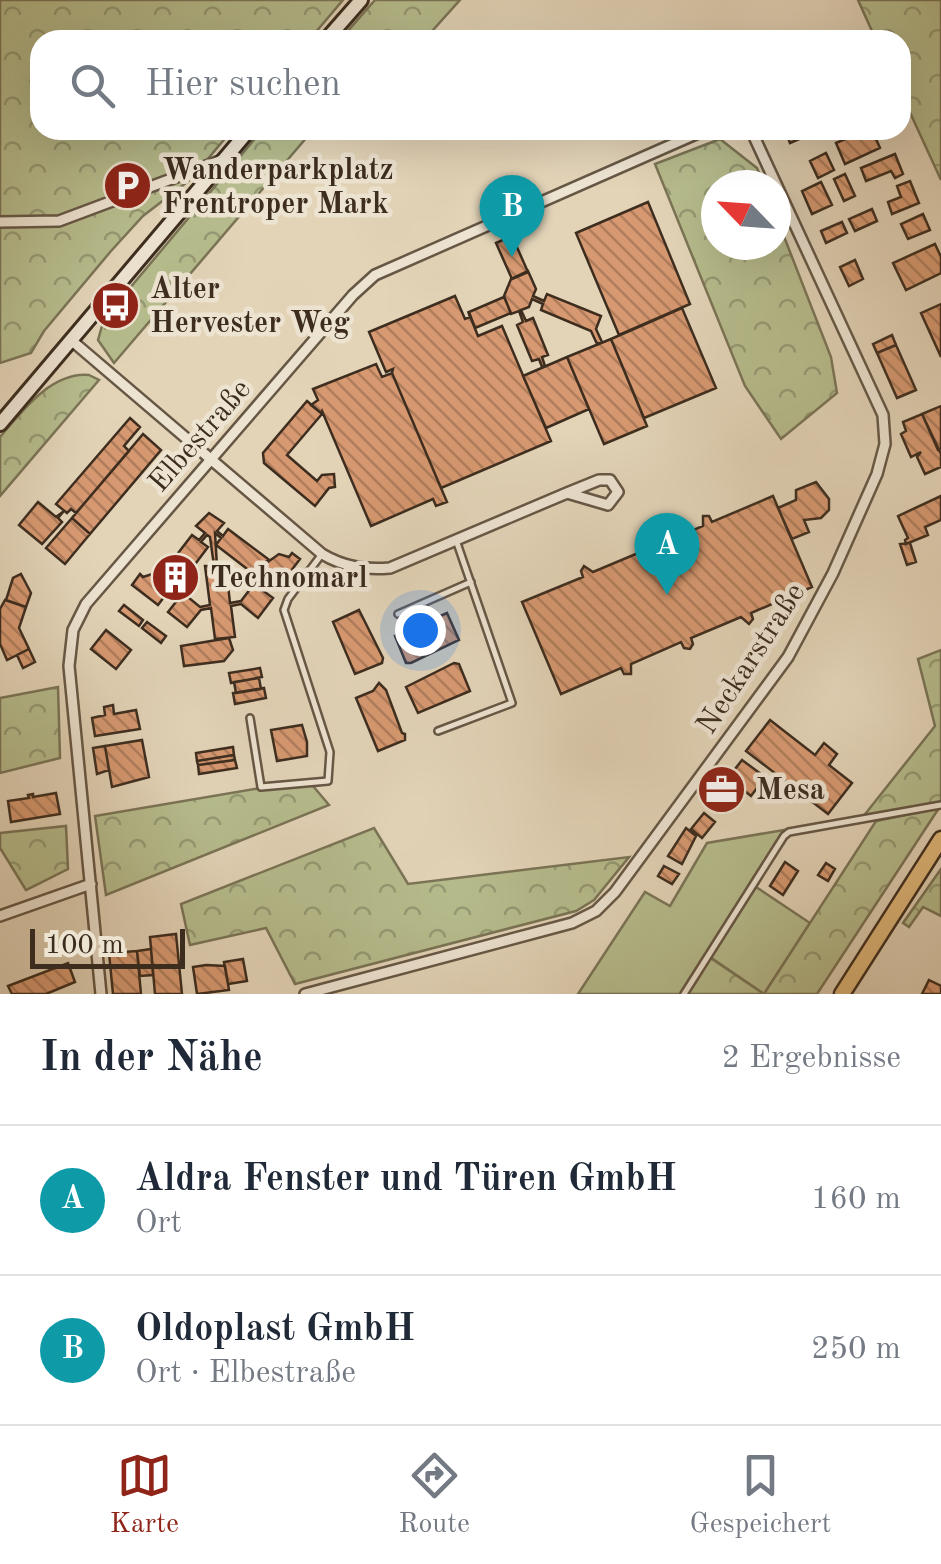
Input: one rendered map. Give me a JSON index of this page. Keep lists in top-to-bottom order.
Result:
{
  "streets": {
    "street": ["Elbestraße", "Neckarstraße"]
  },
  "places": {
    "parking": ["Wanderparkplatz Frentroper Mark"],
    "bus stop": ["Alter Hervester Weg"],
    "building": ["Technomarl"],
    "office": ["Mesa"]
  },
  "scale_bar": "100 m",
  "north": "top left",
  "page": {
    "search": "Hier suchen",
    "pins": ["B", "A"],
    "scale": "100 m",
    "heading": ["In der Nähe", "2 Ergebnisse"],
    "list": [
      {
        "mark": "A",
        "name": "Aldra Fenster und Türen GmbH",
        "note": "Ort",
        "value": "160 m"
      },
      {
        "mark": "B",
        "name": "Oldoplast GmbH",
        "note": "Ort · Elbestraße",
        "value": "250 m"
      }
    ],
    "nav": ["Karte", "Route", "Gespeichert"]
  }
}
